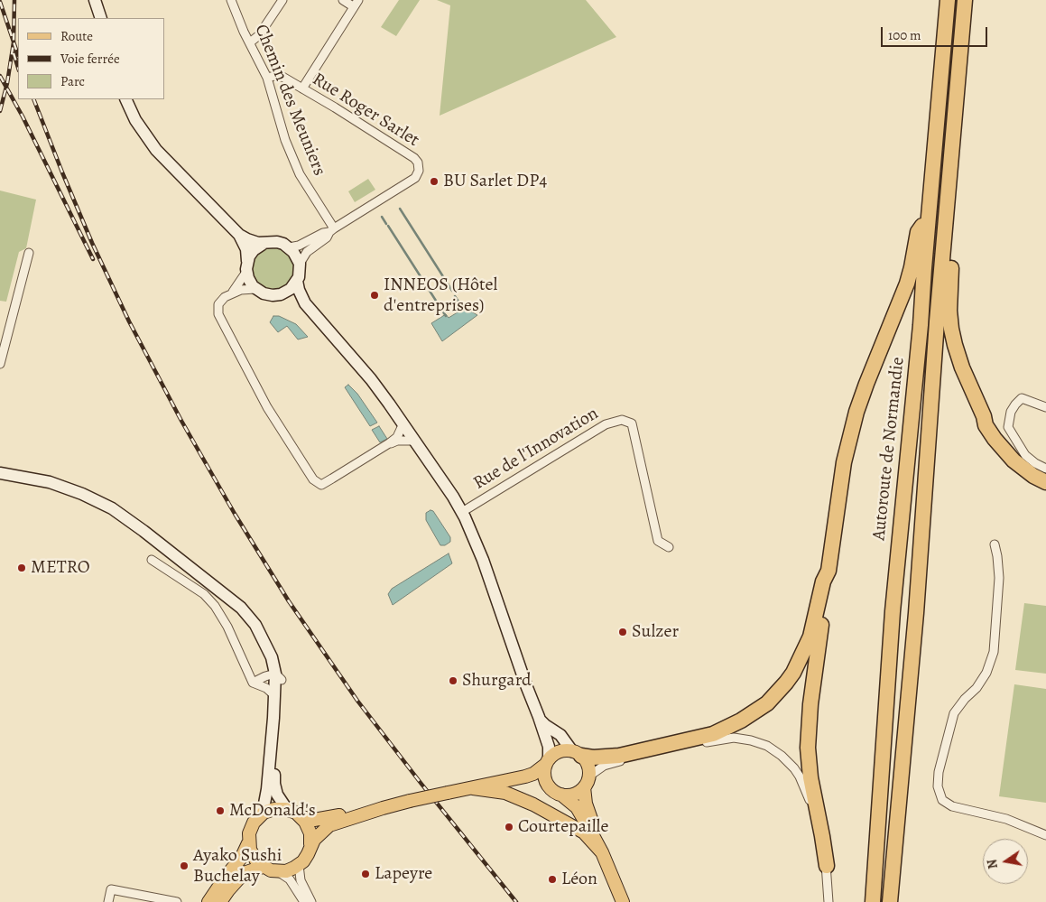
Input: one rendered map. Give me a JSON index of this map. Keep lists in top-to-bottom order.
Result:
{
  "streets": {
    "highway": ["Autoroute de Normandie"],
    "street": ["Chemin des Meuniers", "Rue Roger Sarlet", "Rue de l'Innovation"]
  },
  "crossings": [
    ["Chemin des Meuniers", "Rue Roger Sarlet"]
  ],
  "places": [
    "BU Sarlet DP4",
    "INNEOS (Hôtel d'entreprises)",
    "METRO",
    "Sulzer",
    "Shurgard",
    "McDonald's",
    "Courtepaille",
    "Ayako Sushi Buchelay",
    "Lapeyre",
    "Léon"
  ],
  "legend": ["Route", "Voie ferrée", "Parc"],
  "scale_bar": "100 m",
  "north": "left"
}
